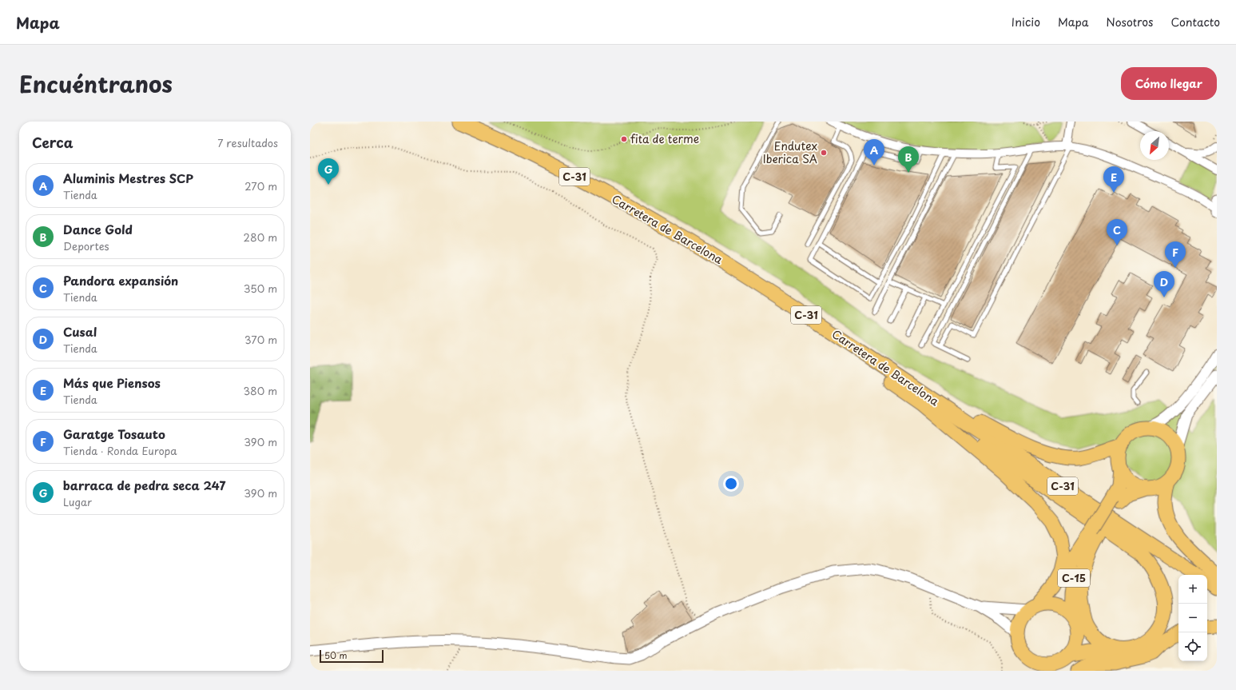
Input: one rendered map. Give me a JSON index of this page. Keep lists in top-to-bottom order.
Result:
{
  "streets": {
    "highway": ["C-31", "Carretera de Barcelona", "C-15"]
  },
  "places": ["fita de terme", "Endutex Iberica SA"],
  "scale_bar": "50 m",
  "north": "bottom left",
  "page": {
    "header": "Mapa",
    "nav": [
      "Inicio",
      "Mapa",
      "Nosotros",
      "Contacto"
    ],
    "title": "Encuéntranos",
    "buttons": "Cómo llegar",
    "heading": ["Cerca", "7 resultados"],
    "pins": [
      "A",
      "B",
      "G",
      "E",
      "C",
      "F",
      "D"
    ],
    "list": [
      {
        "mark": "A",
        "name": "Aluminis Mestres SCP",
        "note": "Tienda",
        "value": "270 m"
      },
      {
        "mark": "B",
        "name": "Dance Gold",
        "note": "Deportes",
        "value": "280 m"
      },
      {
        "mark": "C",
        "name": "Pandora expansión",
        "note": "Tienda",
        "value": "350 m"
      },
      {
        "mark": "D",
        "name": "Cusal",
        "note": "Tienda",
        "value": "370 m"
      },
      {
        "mark": "E",
        "name": "Más que Piensos",
        "note": "Tienda",
        "value": "380 m"
      },
      {
        "mark": "F",
        "name": "Garatge Tosauto",
        "note": "Tienda · Ronda Europa",
        "value": "390 m"
      },
      {
        "mark": "G",
        "name": "barraca de pedra seca 247",
        "note": "Lugar",
        "value": "390 m"
      }
    ],
    "map_buttons": ["+", "−"],
    "scale": "50 m"
  }
}
